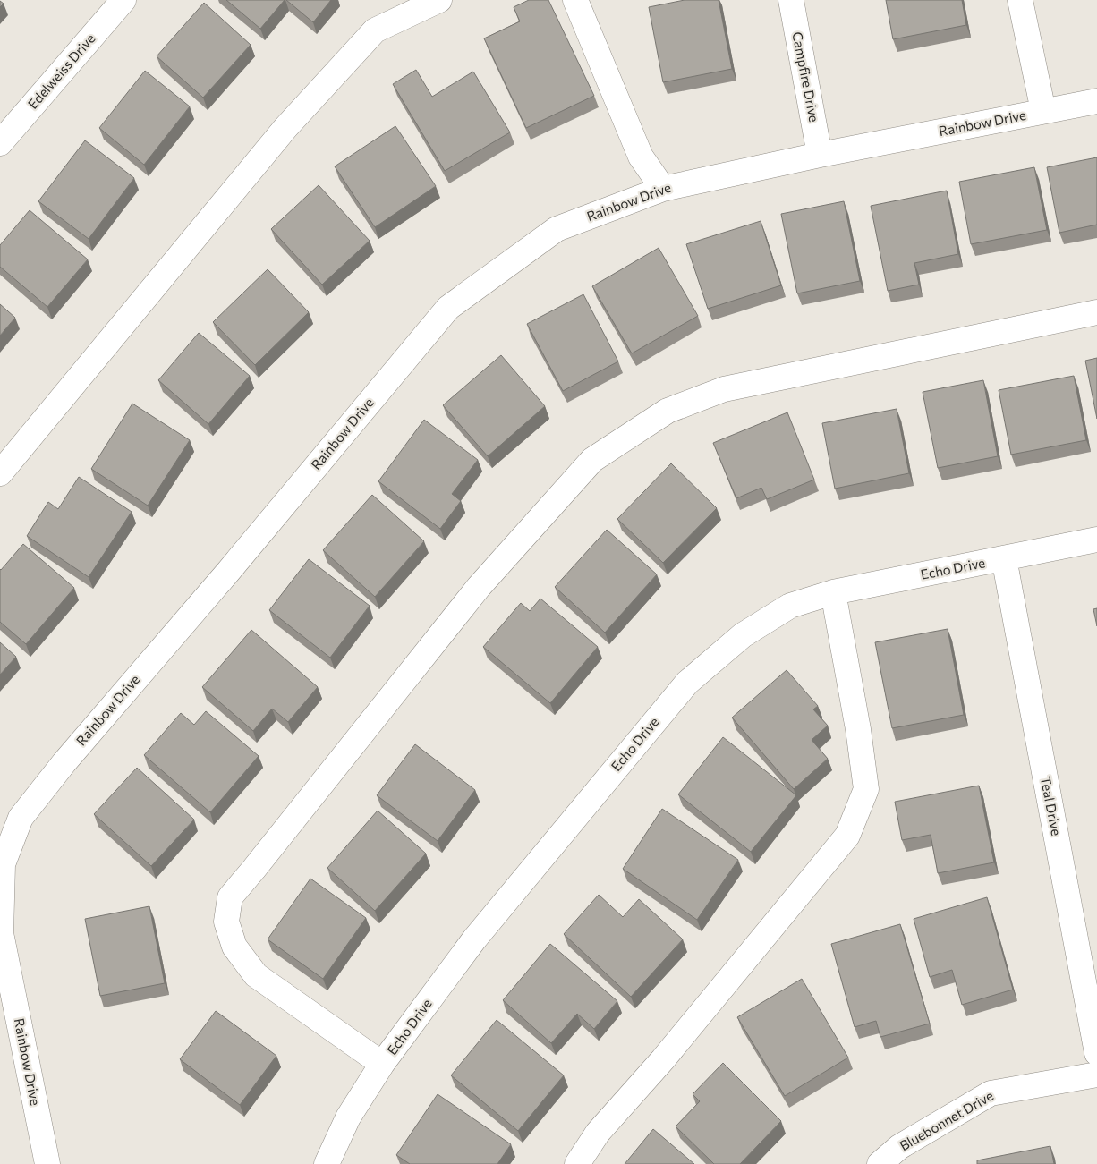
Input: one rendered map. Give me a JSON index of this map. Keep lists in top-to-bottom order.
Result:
{
  "streets": {
    "street": [
      "Edelweiss Drive",
      "Campfire Drive",
      "Rainbow Drive",
      "Echo Drive",
      "Teal Drive",
      "Bluebonnet Drive"
    ]
  },
  "crossings": [
    ["Campfire Drive", "Rainbow Drive"],
    ["Echo Drive", "Teal Drive"]
  ]
}
